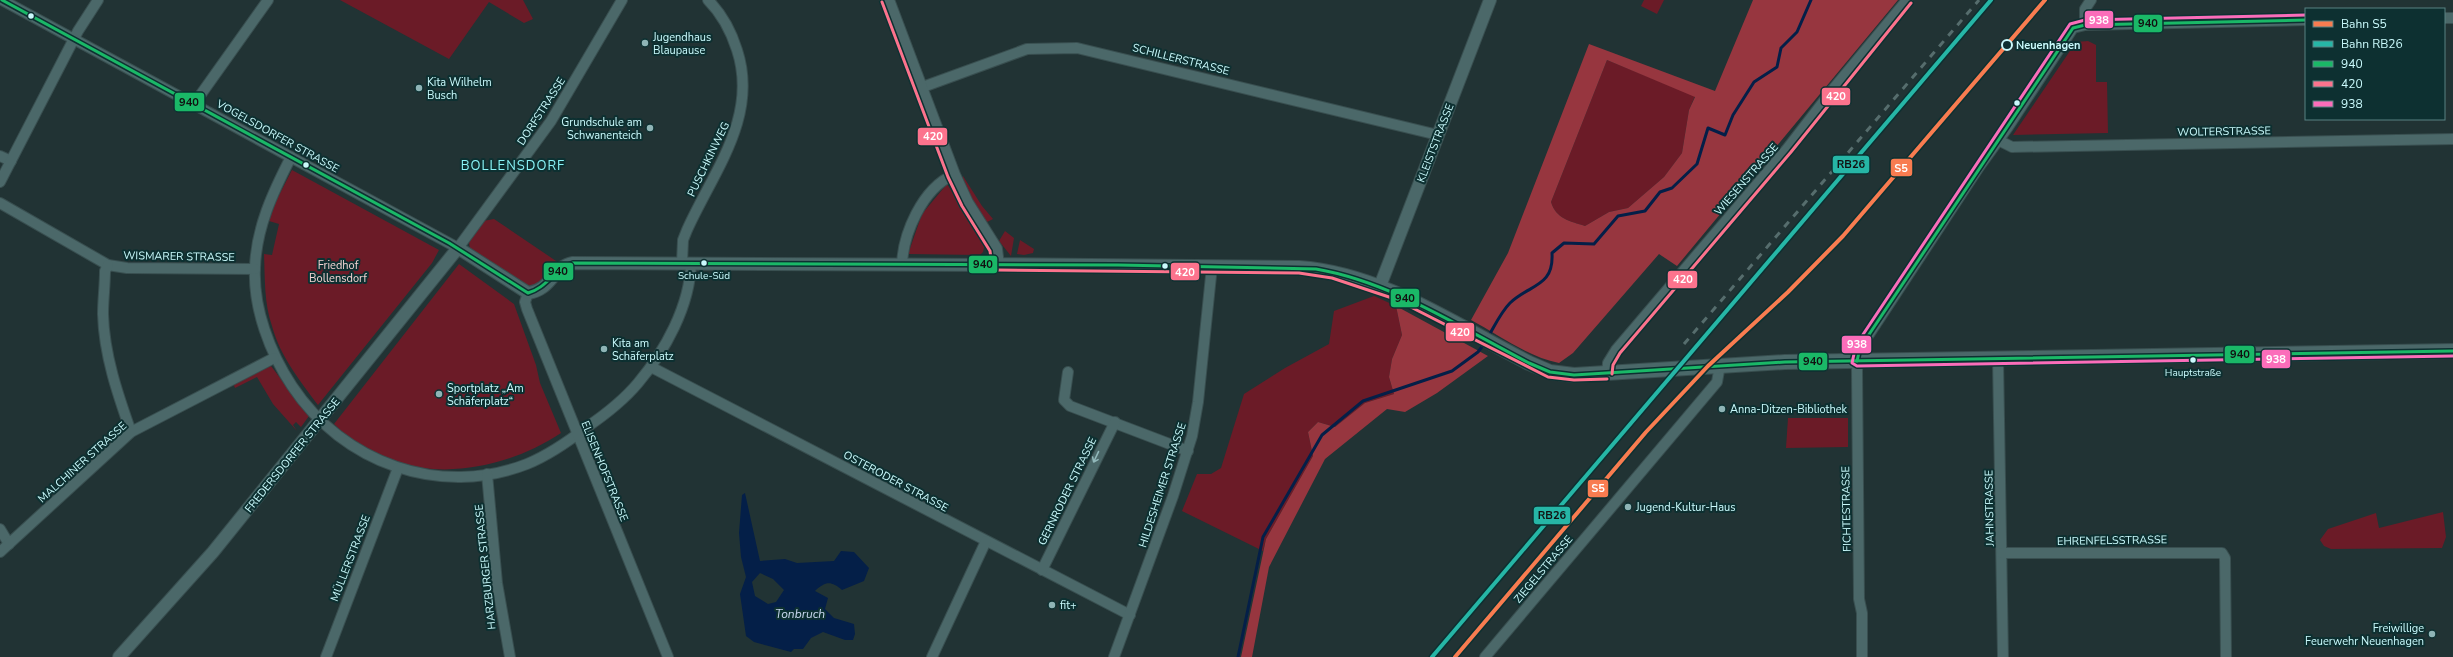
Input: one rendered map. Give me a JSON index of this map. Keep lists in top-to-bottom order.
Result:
{
  "streets": {
    "street": [
      "SCHILLERSTRASSE",
      "DORFSTRASSE",
      "WOLTERSTRASSE",
      "VOGELSDORFER STRASSE",
      "KLEISTSTRASSE",
      "PUSCHKINWEG",
      "WIESENSTRASSE",
      "WISMARER STRASSE",
      "FREDERSDORFER STRASSE",
      "MALCHINER STRASSE",
      "ELISENHOFSTRASSE",
      "OSTERODER STRASSE",
      "HILDESHEIMER STRASSE",
      "GERNRODER STRASSE",
      "JAHNSTRASSE",
      "FICHTESTRASSE",
      "EHRENFELSSTRASSE",
      "MÜLLERSTRASSE",
      "HARZBURGER STRASSE",
      "ZIEGELSTRASSE"
    ]
  },
  "crossings": [
    ["SCHILLERSTRASSE", "KLEISTSTRASSE"],
    ["DORFSTRASSE", "VOGELSDORFER STRASSE"],
    ["DORFSTRASSE", "FREDERSDORFER STRASSE"],
    ["VOGELSDORFER STRASSE", "PUSCHKINWEG"],
    ["VOGELSDORFER STRASSE", "FREDERSDORFER STRASSE"],
    ["PUSCHKINWEG", "WISMARER STRASSE"],
    ["PUSCHKINWEG", "FREDERSDORFER STRASSE"],
    ["PUSCHKINWEG", "MALCHINER STRASSE"],
    ["PUSCHKINWEG", "ELISENHOFSTRASSE"],
    ["PUSCHKINWEG", "OSTERODER STRASSE"],
    ["PUSCHKINWEG", "MÜLLERSTRASSE"],
    ["PUSCHKINWEG", "HARZBURGER STRASSE"],
    ["OSTERODER STRASSE", "HILDESHEIMER STRASSE"],
    ["OSTERODER STRASSE", "GERNRODER STRASSE"],
    ["JAHNSTRASSE", "EHRENFELSSTRASSE"]
  ],
  "one_way": ["GERNRODER STRASSE"],
  "districts": ["BOLLENSDORF"],
  "water": ["Tonbruch"],
  "parks": ["Friedhof Bollensdorf"],
  "places": [
    "Jugendhaus Blaupause",
    "Neuenhagen",
    "Kita Wilhelm Busch",
    "Grundschule am Schwanenteich",
    "Schule-Süd",
    "Kita am Schäferplatz",
    "Hauptstraße",
    "Sportplatz „Am Schäferplatz“",
    "Anna-Ditzen-Bibliothek",
    "Jugend-Kultur-Haus",
    "fit+",
    "Freiwillige Feuerwehr Neuenhagen"
  ],
  "lines": [
    "rail line S5",
    "rail line RB26",
    "transit line 940",
    "transit line 420",
    "transit line 938"
  ],
  "legend": [
    "Bahn S5",
    "Bahn RB26",
    "940",
    "420",
    "938"
  ]
}
